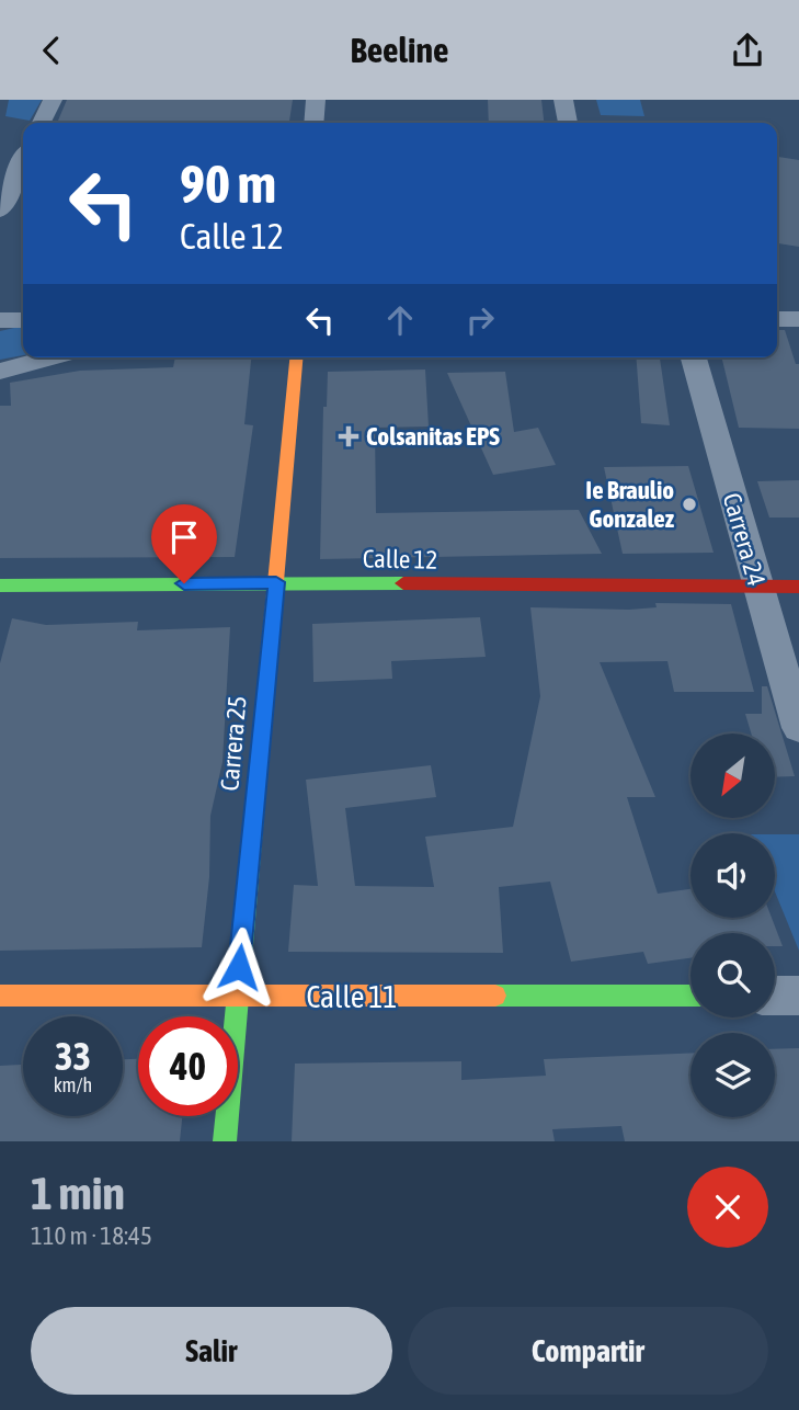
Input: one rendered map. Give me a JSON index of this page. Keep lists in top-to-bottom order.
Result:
{
  "streets": {
    "street": [
      "Carrera 24",
      "Calle 12",
      "Carrera 25",
      "Calle 11"
    ]
  },
  "crossings": [
    ["Carrera 24", "Calle 12"],
    ["Calle 12", "Carrera 25"],
    ["Carrera 25", "Calle 11"]
  ],
  "places": {
    "health": ["Colsanitas EPS"],
    "other": ["Ie Braulio Gonzalez"]
  },
  "north": "bottom left",
  "page": {
    "header": "Beeline",
    "turn": ["90 m", "Calle 12"],
    "speed": "33 km/h",
    "limit": "40",
    "heading": ["1 min", "110 m · 18:45"],
    "buttons": ["Salir", "Compartir"]
  }
}
